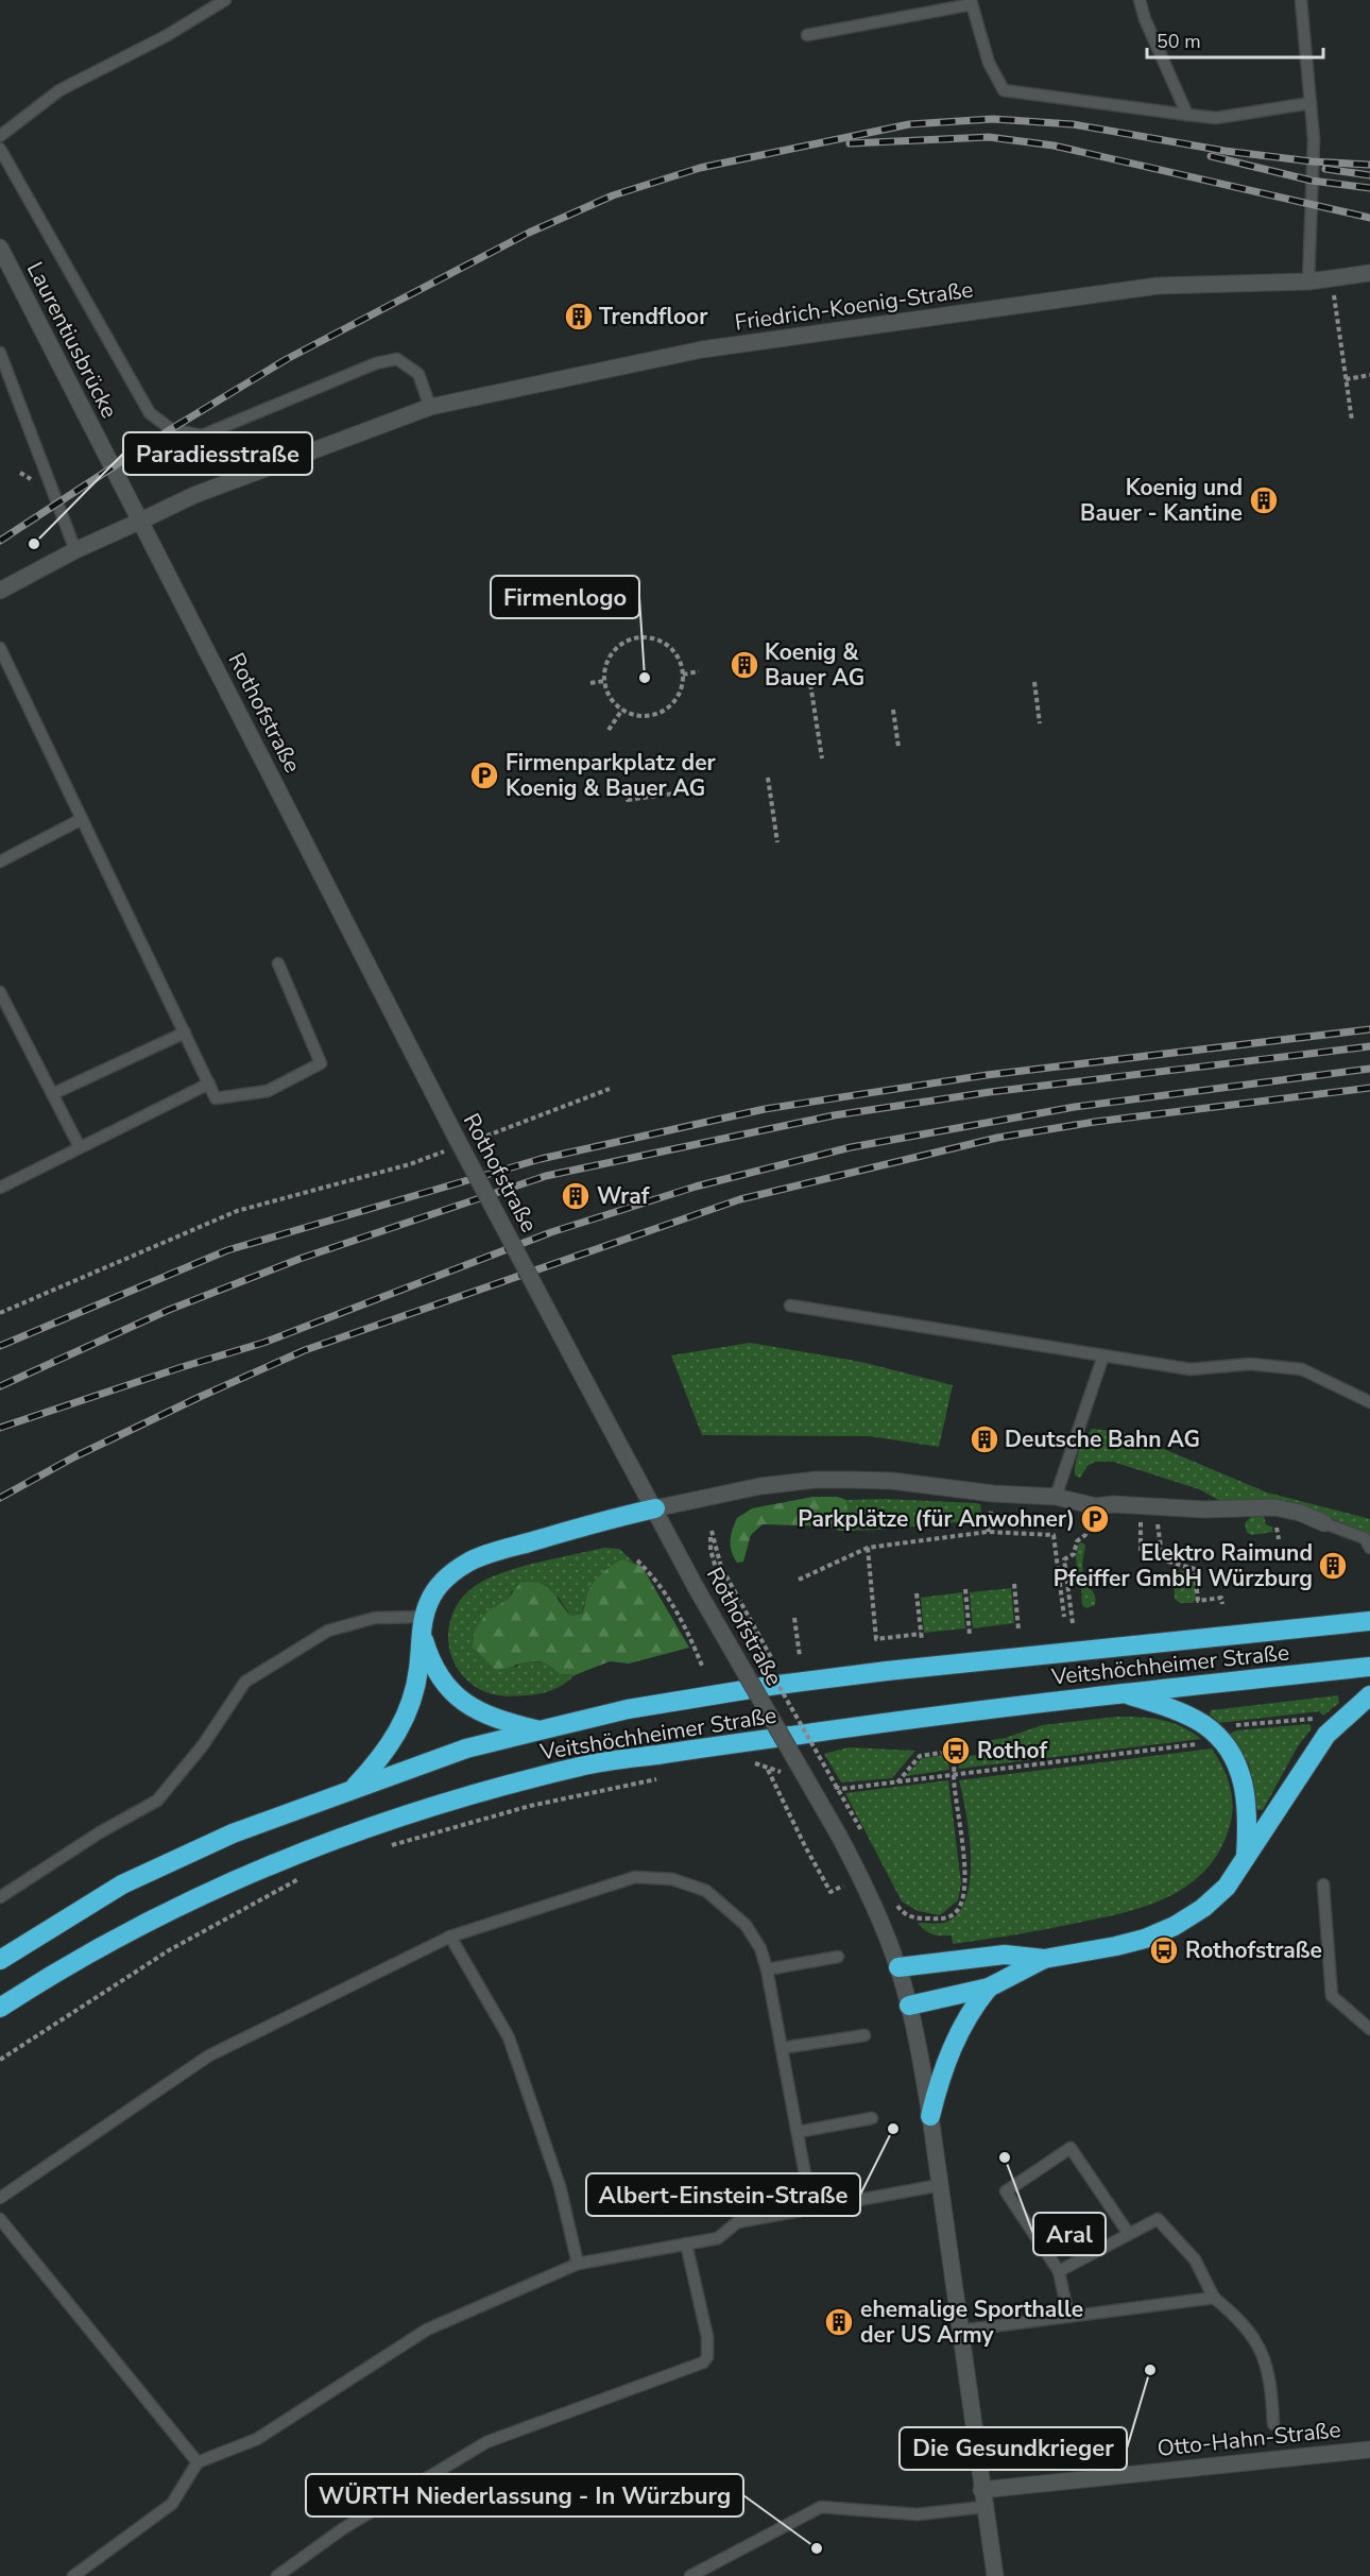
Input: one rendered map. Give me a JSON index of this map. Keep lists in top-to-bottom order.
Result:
{
  "streets": {
    "highway": ["Veitshöchheimer Straße"],
    "street": [
      "Friedrich-Koenig-Straße",
      "Laurentiusbrücke",
      "Rothofstraße",
      "Otto-Hahn-Straße"
    ]
  },
  "crossings": [
    ["Friedrich-Koenig-Straße", "Laurentiusbrücke"],
    ["Friedrich-Koenig-Straße", "Rothofstraße"],
    ["Laurentiusbrücke", "Rothofstraße"],
    ["Rothofstraße", "Otto-Hahn-Straße"]
  ],
  "places": {
    "building": [
      "Trendfloor",
      "Koenig und Bauer - Kantine",
      "Koenig & Bauer AG",
      "Wraf",
      "Deutsche Bahn AG",
      "Elektro Raimund Pfeiffer GmbH Würzburg",
      "ehemalige Sporthalle der US Army"
    ],
    "other": [
      "Paradiesstraße",
      "Firmenlogo",
      "Albert-Einstein-Straße",
      "Aral",
      "Die Gesundkrieger",
      "WÜRTH Niederlassung - In Würzburg"
    ],
    "parking": ["Firmenparkplatz der Koenig & Bauer AG", "Parkplätze (für Anwohner)"],
    "bus stop": ["Rothof", "Rothofstraße"]
  },
  "scale_bar": "50 m"
}
